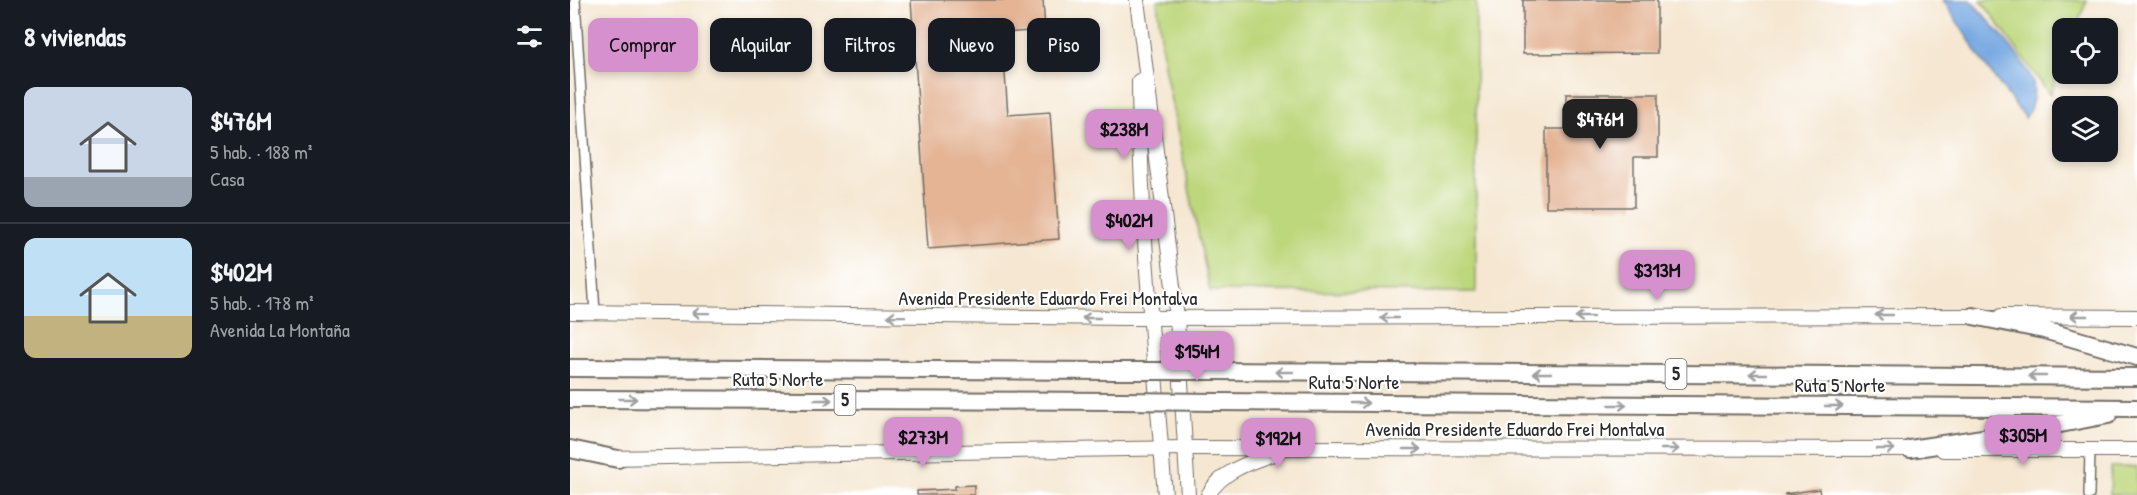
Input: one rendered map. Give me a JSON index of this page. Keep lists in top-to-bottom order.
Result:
{
  "streets": {
    "highway": ["5", "Ruta 5 Norte"],
    "main road": ["Avenida Presidente Eduardo Frei Montalva"]
  },
  "page": {
    "heading": "8 viviendas",
    "chip": [
      "Comprar",
      "Alquilar",
      "Filtros",
      "Nuevo",
      "Piso"
    ],
    "list": [
      {
        "name": "$476M",
        "note": "5 hab. · 188 m² · Casa"
      },
      {
        "name": "$402M",
        "note": "5 hab. · 178 m² · Avenida La Montaña"
      }
    ],
    "price": [
      "$476M",
      "$238M",
      "$402M",
      "$313M",
      "$154M",
      "$305M",
      "$273M",
      "$192M"
    ]
  }
}
